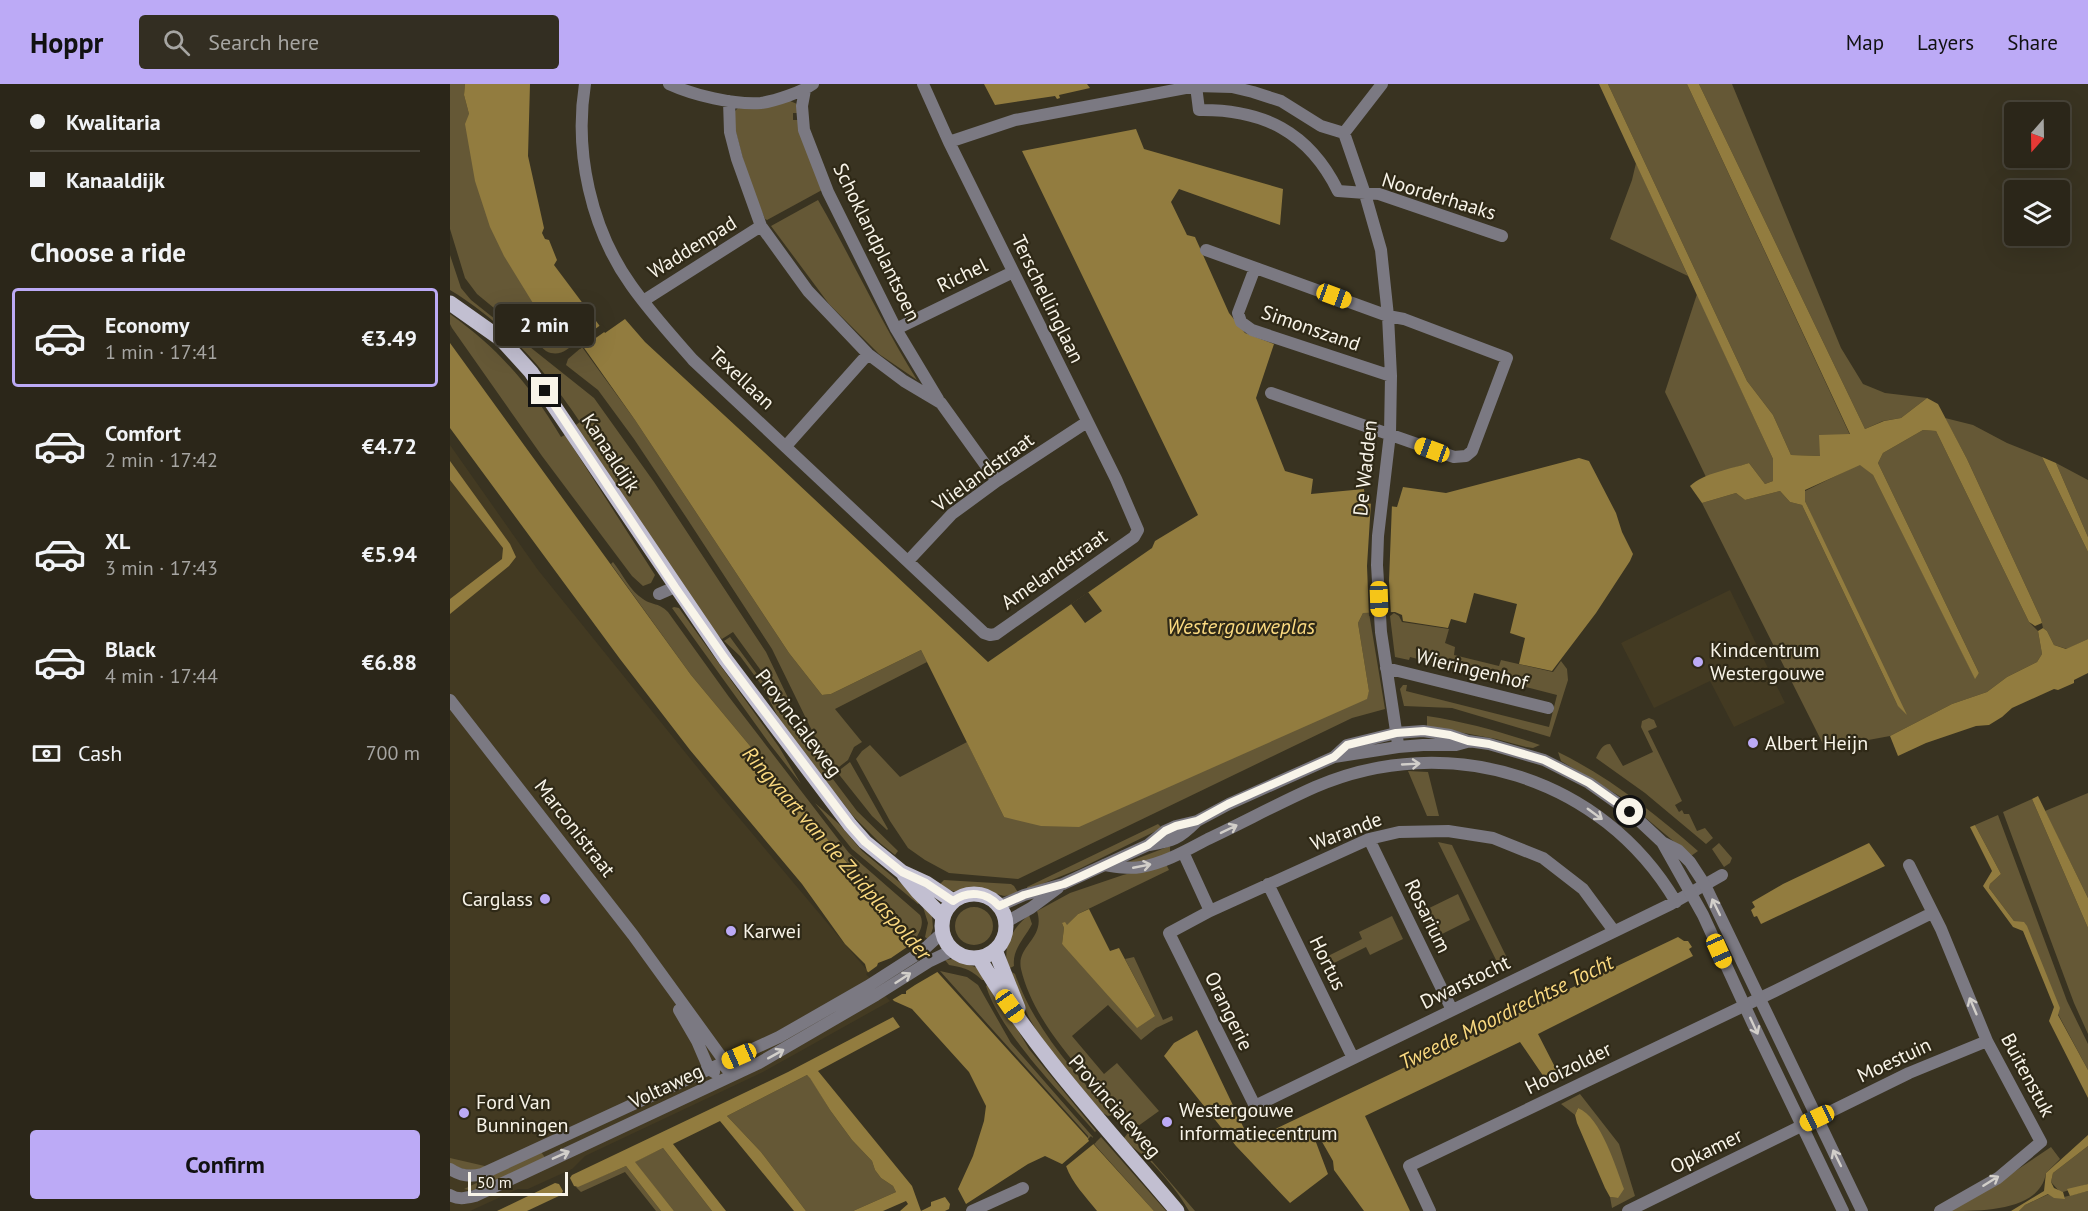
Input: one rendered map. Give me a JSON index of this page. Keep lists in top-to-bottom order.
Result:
{
  "streets": {
    "main road": ["Kanaaldijk", "Provincialeweg"],
    "street": [
      "Noorderhaaks",
      "Schoklandplantsoen",
      "Waddenpad",
      "Richel",
      "Terschellinglaan",
      "Simonszand",
      "Texellaan",
      "De Wadden",
      "Vlielandstraat",
      "Amelandstraat",
      "Wieringenhof",
      "Marconistraat",
      "Warande",
      "Rosarium",
      "Hortus",
      "Dwarstocht",
      "Orangerie",
      "Moestuin",
      "Hooizolder",
      "Buitenstuk",
      "Voltaweg",
      "Opkamer"
    ]
  },
  "crossings": [
    ["Noorderhaaks", "De Wadden"],
    ["Schoklandplantsoen", "Waddenpad"],
    ["Schoklandplantsoen", "Richel"],
    ["Schoklandplantsoen", "Vlielandstraat"],
    ["Waddenpad", "Texellaan"],
    ["Richel", "Terschellinglaan"],
    ["Terschellinglaan", "Vlielandstraat"],
    ["Terschellinglaan", "Amelandstraat"],
    ["Simonszand", "De Wadden"],
    ["Texellaan", "Vlielandstraat"],
    ["Texellaan", "Amelandstraat"],
    ["Kanaaldijk", "Provincialeweg"],
    ["De Wadden", "Wieringenhof"],
    ["Provincialeweg", "Voltaweg"],
    ["Marconistraat", "Voltaweg"],
    ["Warande", "Rosarium"],
    ["Warande", "Hortus"],
    ["Warande", "Dwarstocht"],
    ["Warande", "Orangerie"],
    ["Rosarium", "Dwarstocht"],
    ["Hortus", "Dwarstocht"],
    ["Dwarstocht", "Orangerie"],
    ["Moestuin", "Buitenstuk"],
    ["Moestuin", "Opkamer"]
  ],
  "water": ["Westergouweplas", "Ringvaart van de Zuidplaspolder", "Tweede Moordrechtse Tocht"],
  "places": [
    "Kindcentrum Westergouwe",
    "Albert Heijn",
    "Carglass",
    "Karwei",
    "Ford Van Bunningen",
    "Westergouwe informatiecentrum"
  ],
  "scale_bar": "50 m",
  "north": "bottom",
  "page": {
    "header": "Hoppr",
    "search": "Search here",
    "nav": ["Map", "Layers", "Share"],
    "banner": ["Kwalitaria", "Kanaaldijk"],
    "heading": "Choose a ride",
    "list": [
      {
        "name": "Economy",
        "note": "1 min · 17:41",
        "value": "€3.49"
      },
      {
        "name": "Comfort",
        "note": "2 min · 17:42",
        "value": "€4.72"
      },
      {
        "name": "XL",
        "note": "3 min · 17:43",
        "value": "€5.94"
      },
      {
        "name": "Black",
        "note": "4 min · 17:44",
        "value": "€6.88"
      }
    ],
    "bubble": "2 min",
    "pay": ["Cash", "700 m"],
    "buttons": "Confirm",
    "scale": "50 m"
  }
}
